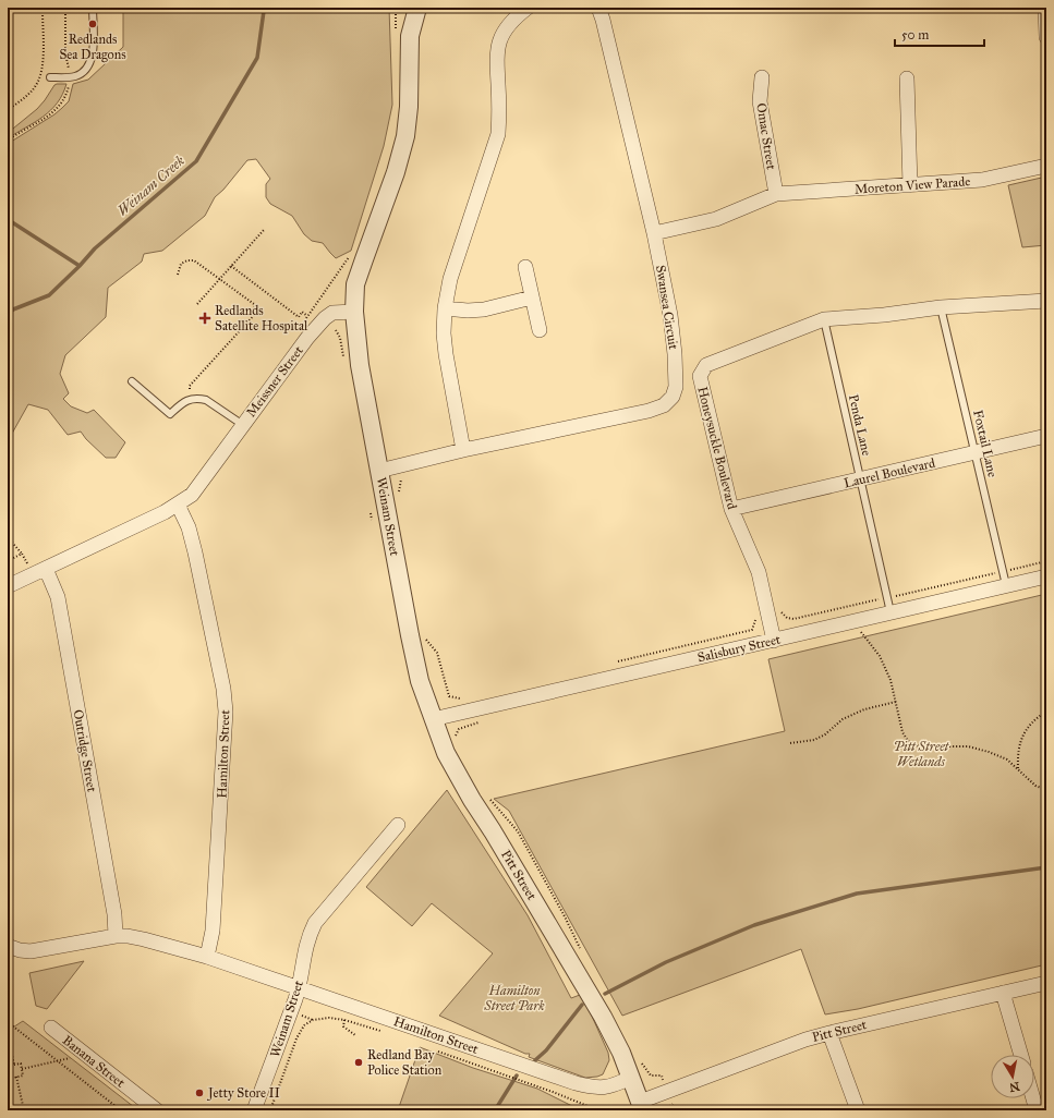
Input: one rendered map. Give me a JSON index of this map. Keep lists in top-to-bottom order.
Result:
{
  "streets": {
    "street": [
      "Omac Street",
      "Moreton View Parade",
      "Swansea Circuit",
      "Meissner Street",
      "Honeysuckle Boulevard",
      "Laurel Boulevard",
      "Weinam Street",
      "Salisbury Street",
      "Outridge Street",
      "Hamilton Street",
      "Pitt Street",
      "Banana Street"
    ],
    "lane": ["Penda Lane", "Foxtail Lane"]
  },
  "crossings": [
    ["Omac Street", "Moreton View Parade"],
    ["Moreton View Parade", "Swansea Circuit"],
    ["Swansea Circuit", "Weinam Street"],
    ["Meissner Street", "Weinam Street"],
    ["Meissner Street", "Outridge Street"],
    ["Meissner Street", "Hamilton Street"],
    ["Penda Lane", "Honeysuckle Boulevard"],
    ["Penda Lane", "Laurel Boulevard"],
    ["Penda Lane", "Salisbury Street"],
    ["Foxtail Lane", "Honeysuckle Boulevard"],
    ["Foxtail Lane", "Laurel Boulevard"],
    ["Foxtail Lane", "Salisbury Street"],
    ["Honeysuckle Boulevard", "Laurel Boulevard"],
    ["Honeysuckle Boulevard", "Salisbury Street"],
    ["Weinam Street", "Salisbury Street"],
    ["Weinam Street", "Hamilton Street"],
    ["Weinam Street", "Pitt Street"],
    ["Salisbury Street", "Pitt Street"],
    ["Outridge Street", "Hamilton Street"],
    ["Hamilton Street", "Pitt Street"]
  ],
  "water": ["Weinam Creek"],
  "parks": ["Pitt Street Wetlands", "Hamilton Street Park"],
  "places": {
    "other": ["Redlands Sea Dragons", "Redland Bay Police Station", "Jetty Store II"],
    "health": ["Redlands Satellite Hospital"]
  },
  "scale_bar": "50 m",
  "north": "bottom"
}
